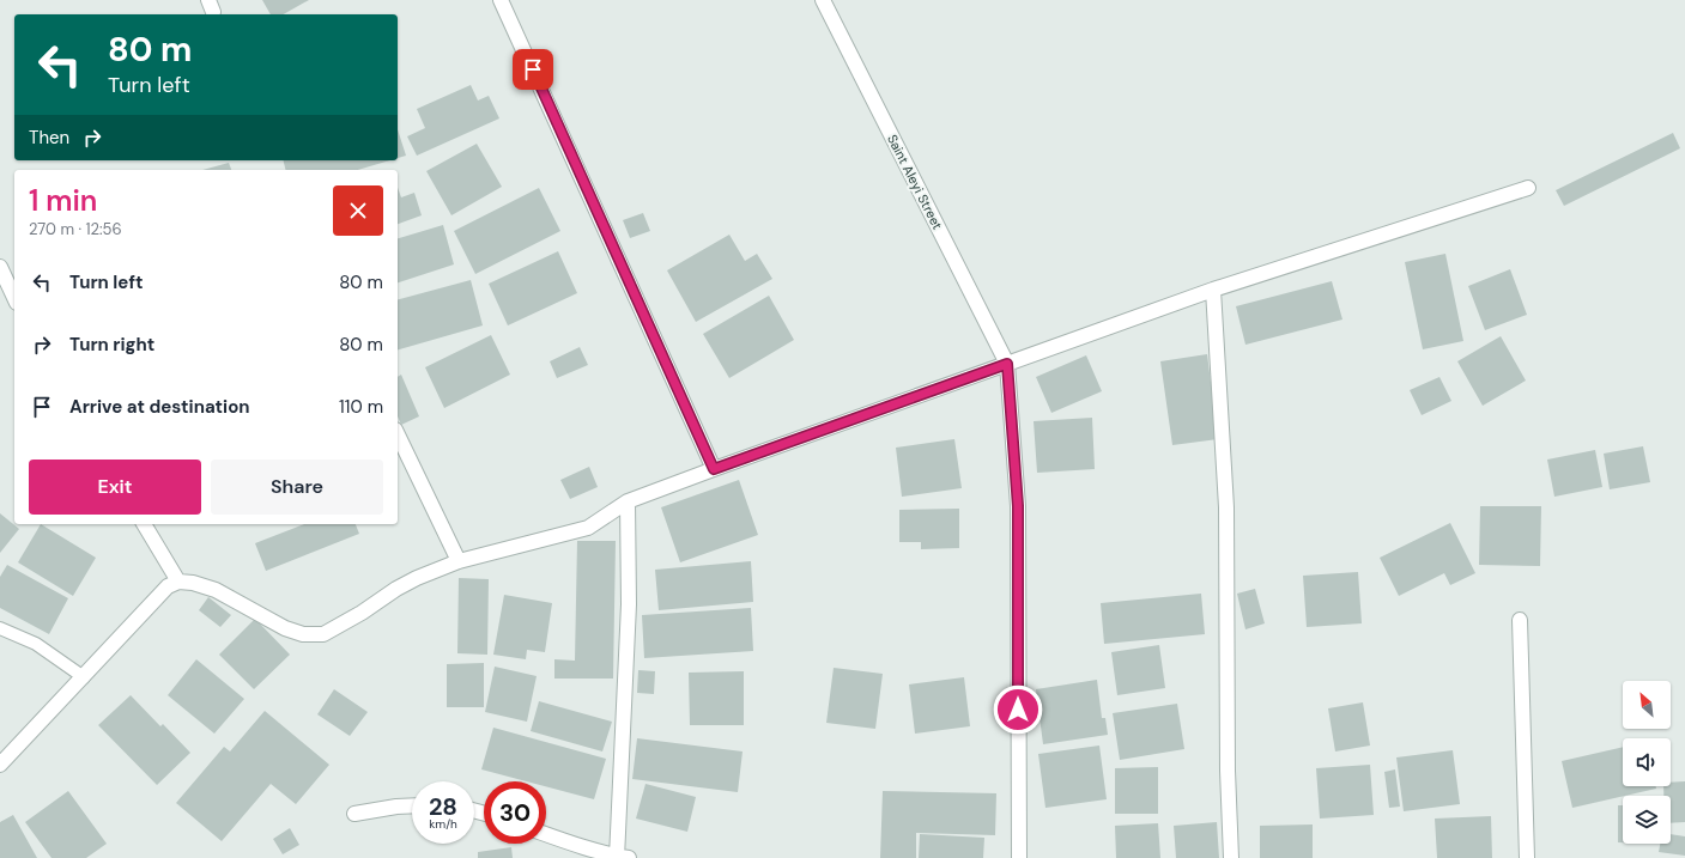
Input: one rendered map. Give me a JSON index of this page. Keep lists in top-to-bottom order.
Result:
{
  "streets": {
    "street": ["Saint Aleyi Street"]
  },
  "north": "top left",
  "page": {
    "turn": ["80 m", "Turn left"],
    "then": "Then",
    "heading": ["1 min", "270 m · 12:56"],
    "list": [
      {
        "name": "Turn left",
        "value": "80 m"
      },
      {
        "name": "Turn right",
        "value": "80 m"
      },
      {
        "name": "Arrive at destination",
        "value": "110 m"
      }
    ],
    "buttons": ["Exit", "Share"],
    "speed": "28 km/h",
    "limit": "30"
  }
}
